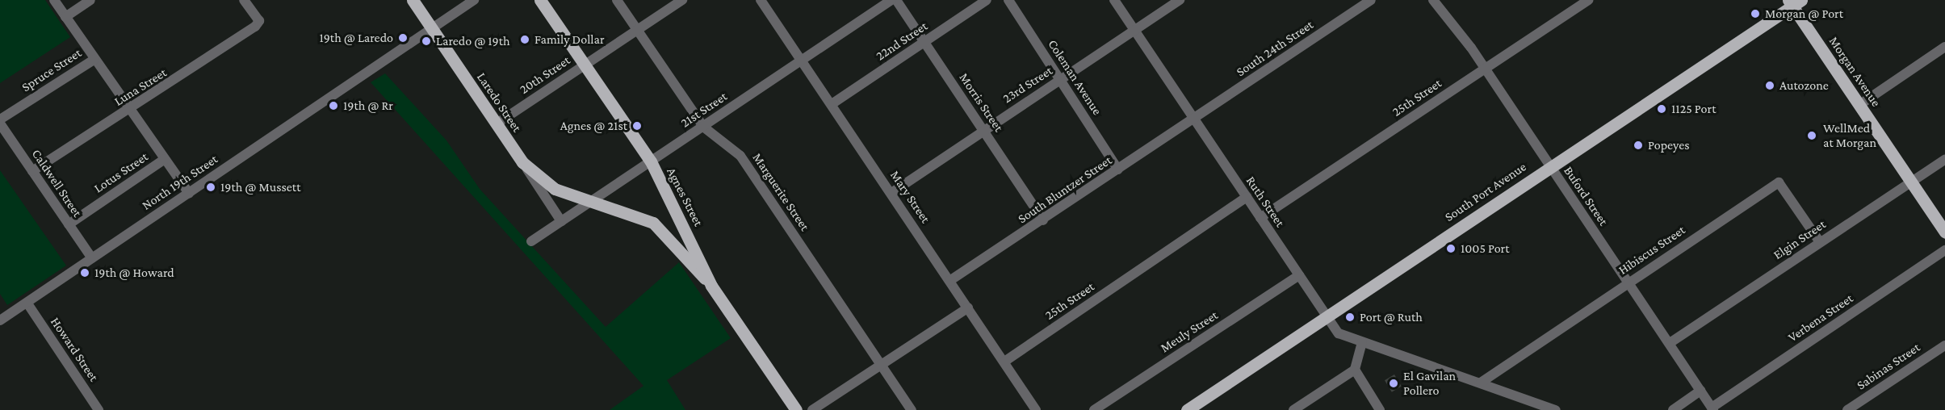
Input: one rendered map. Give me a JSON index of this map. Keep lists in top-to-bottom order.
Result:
{
  "streets": {
    "main road": [
      "Morgan Avenue",
      "Laredo Street",
      "South Port Avenue",
      "Agnes Street"
    ],
    "street": [
      "22nd Street",
      "South 24th Street",
      "Spruce Street",
      "20th Street",
      "Coleman Avenue",
      "23rd Street",
      "Luna Street",
      "25th Street",
      "Morris Street",
      "21st Street",
      "Lotus Street",
      "North 19th Street",
      "Caldwell Street",
      "South Bluntzer Street",
      "Marguerite Street",
      "Buford Street",
      "Mary Street",
      "Ruth Street",
      "Elgin Street",
      "Hibiscus Street",
      "Verbena Street",
      "Meuly Street",
      "Howard Street",
      "Sabinas Street"
    ]
  },
  "crossings": [
    ["22nd Street", "Morris Street"],
    ["22nd Street", "Mary Street"],
    ["South 24th Street", "South Bluntzer Street"],
    ["South 24th Street", "Ruth Street"],
    ["Morgan Avenue", "South Port Avenue"],
    ["Morgan Avenue", "Elgin Street"],
    ["20th Street", "Laredo Street"],
    ["20th Street", "Marguerite Street"],
    ["20th Street", "Agnes Street"],
    ["Coleman Avenue", "23rd Street"],
    ["Coleman Avenue", "South Bluntzer Street"],
    ["23rd Street", "Morris Street"],
    ["23rd Street", "Mary Street"],
    ["23rd Street", "Ruth Street"],
    ["Luna Street", "Caldwell Street"],
    ["25th Street", "Buford Street"],
    ["25th Street", "Mary Street"],
    ["25th Street", "Ruth Street"],
    ["Laredo Street", "21st Street"],
    ["Laredo Street", "North 19th Street"],
    ["Morris Street", "South Bluntzer Street"],
    ["21st Street", "Marguerite Street"],
    ["21st Street", "Agnes Street"],
    ["21st Street", "Mary Street"],
    ["Lotus Street", "Caldwell Street"],
    ["North 19th Street", "Caldwell Street"],
    ["North 19th Street", "Howard Street"],
    ["South Bluntzer Street", "Mary Street"],
    ["South Bluntzer Street", "Ruth Street"],
    ["South Port Avenue", "Buford Street"],
    ["South Port Avenue", "Ruth Street"],
    ["Buford Street", "Elgin Street"],
    ["Buford Street", "Hibiscus Street"],
    ["Buford Street", "Verbena Street"],
    ["Ruth Street", "Hibiscus Street"],
    ["Ruth Street", "Meuly Street"],
    ["Elgin Street", "Hibiscus Street"]
  ],
  "places": [
    "Morgan @ Port",
    "19th @ Laredo",
    "Family Dollar",
    "Laredo @ 19th",
    "Autozone",
    "19th @ Rr",
    "1125 Port",
    "Agnes @ 21st",
    "WellMed at Morgan",
    "Popeyes",
    "19th @ Mussett",
    "1005 Port",
    "19th @ Howard",
    "Port @ Ruth",
    "El Gavilan Pollero"
  ]
}
